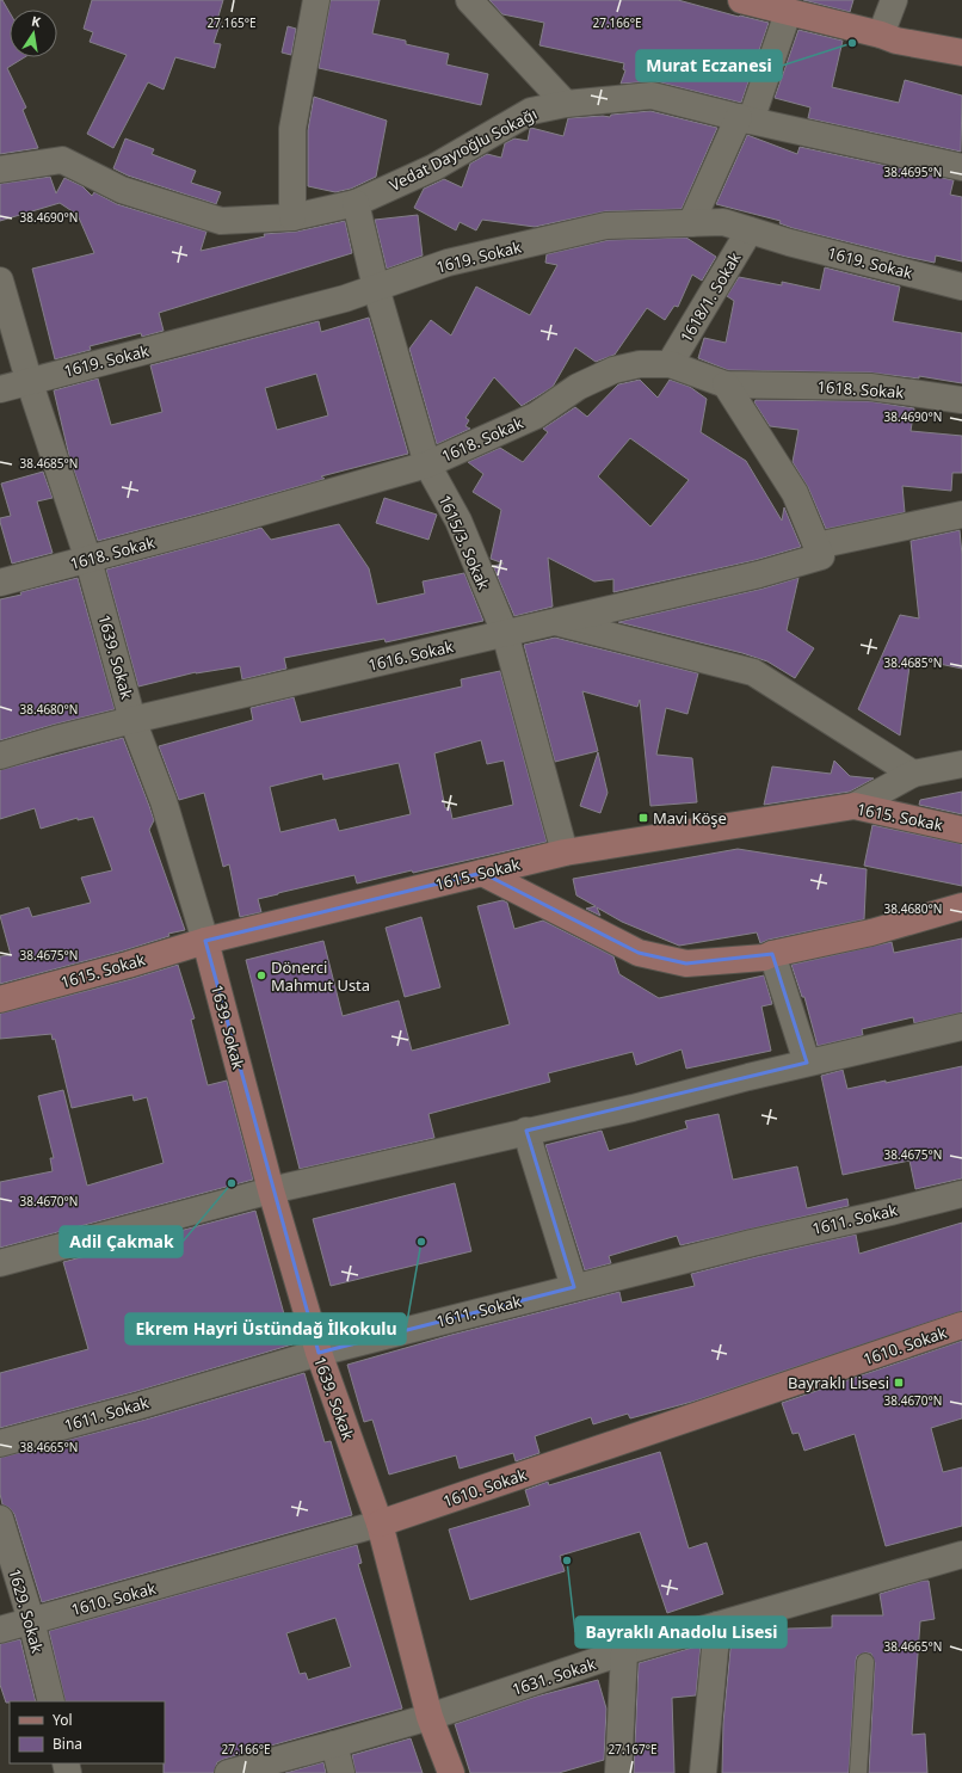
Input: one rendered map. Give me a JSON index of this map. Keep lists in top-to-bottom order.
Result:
{
  "streets": {
    "main road": ["1639. Sokak", "1615. Sokak", "1610. Sokak"],
    "street": [
      "Vedat Dayıoğlu Sokağı",
      "1619. Sokak",
      "1618/1. Sokak",
      "1618. Sokak",
      "1615/3. Sokak",
      "1616. Sokak",
      "1611. Sokak",
      "1629. Sokak",
      "1631. Sokak"
    ]
  },
  "crossings": [
    ["Vedat Dayıoğlu Sokağı", "1615/3. Sokak"],
    ["1619. Sokak", "1618/1. Sokak"],
    ["1619. Sokak", "1615/3. Sokak"],
    ["1619. Sokak", "1639. Sokak"],
    ["1618/1. Sokak", "1618. Sokak"],
    ["1618. Sokak", "1615/3. Sokak"],
    ["1618. Sokak", "1639. Sokak"],
    ["1615/3. Sokak", "1616. Sokak"],
    ["1615/3. Sokak", "1615. Sokak"],
    ["1616. Sokak", "1639. Sokak"],
    ["1639. Sokak", "1615. Sokak"],
    ["1639. Sokak", "1611. Sokak"],
    ["1639. Sokak", "1610. Sokak"],
    ["1639. Sokak", "1631. Sokak"],
    ["1610. Sokak", "1629. Sokak"]
  ],
  "places": {
    "other": [
      "Murat Eczanesi",
      "Dönerci Mahmut Usta",
      "Adil Çakmak",
      "Ekrem Hayri Üstündağ İlkokulu",
      "Bayraklı Anadolu Lisesi"
    ],
    "transit": ["Mavi Köşe", "Bayraklı Lisesi"]
  },
  "legend": ["Yol", "Bina"],
  "north": "top",
  "coordinates": [
    "27.165°E",
    "27.166°E",
    "38.4695°N",
    "38.4690°N",
    "38.4685°N",
    "38.4680°N",
    "38.4675°N",
    "38.4670°N",
    "38.4665°N",
    "27.167°E"
  ]
}
